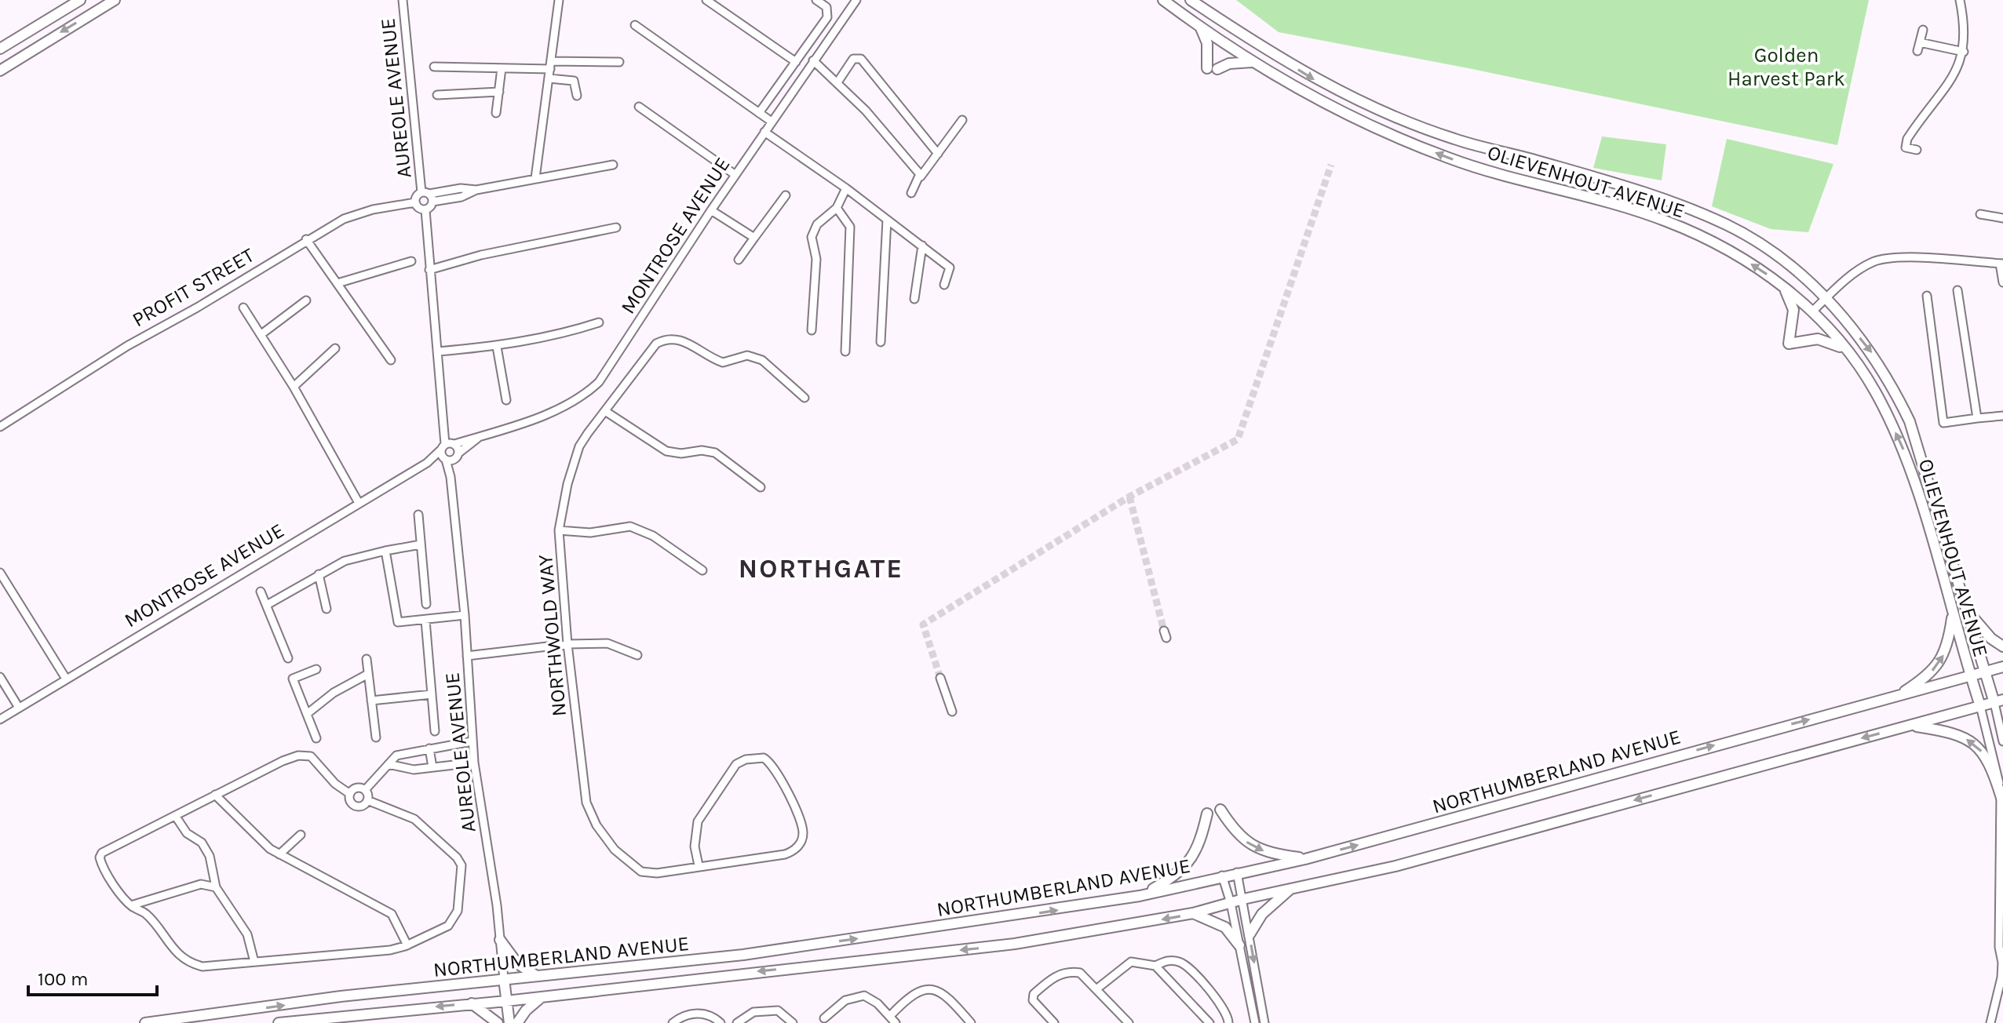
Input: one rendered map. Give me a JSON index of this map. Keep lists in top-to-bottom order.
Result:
{
  "streets": {
    "main road": ["AUREOLE AVENUE", "OLIEVENHOUT AVENUE", "NORTHUMBERLAND AVENUE"],
    "street": ["MONTROSE AVENUE", "PROFIT STREET", "NORTHWOLD WAY"]
  },
  "crossings": [
    ["AUREOLE AVENUE", "MONTROSE AVENUE"],
    ["AUREOLE AVENUE", "NORTHUMBERLAND AVENUE"],
    ["OLIEVENHOUT AVENUE", "NORTHUMBERLAND AVENUE"]
  ],
  "districts": ["NORTHGATE"],
  "parks": ["Golden Harvest Park"],
  "scale_bar": "100 m"
}
